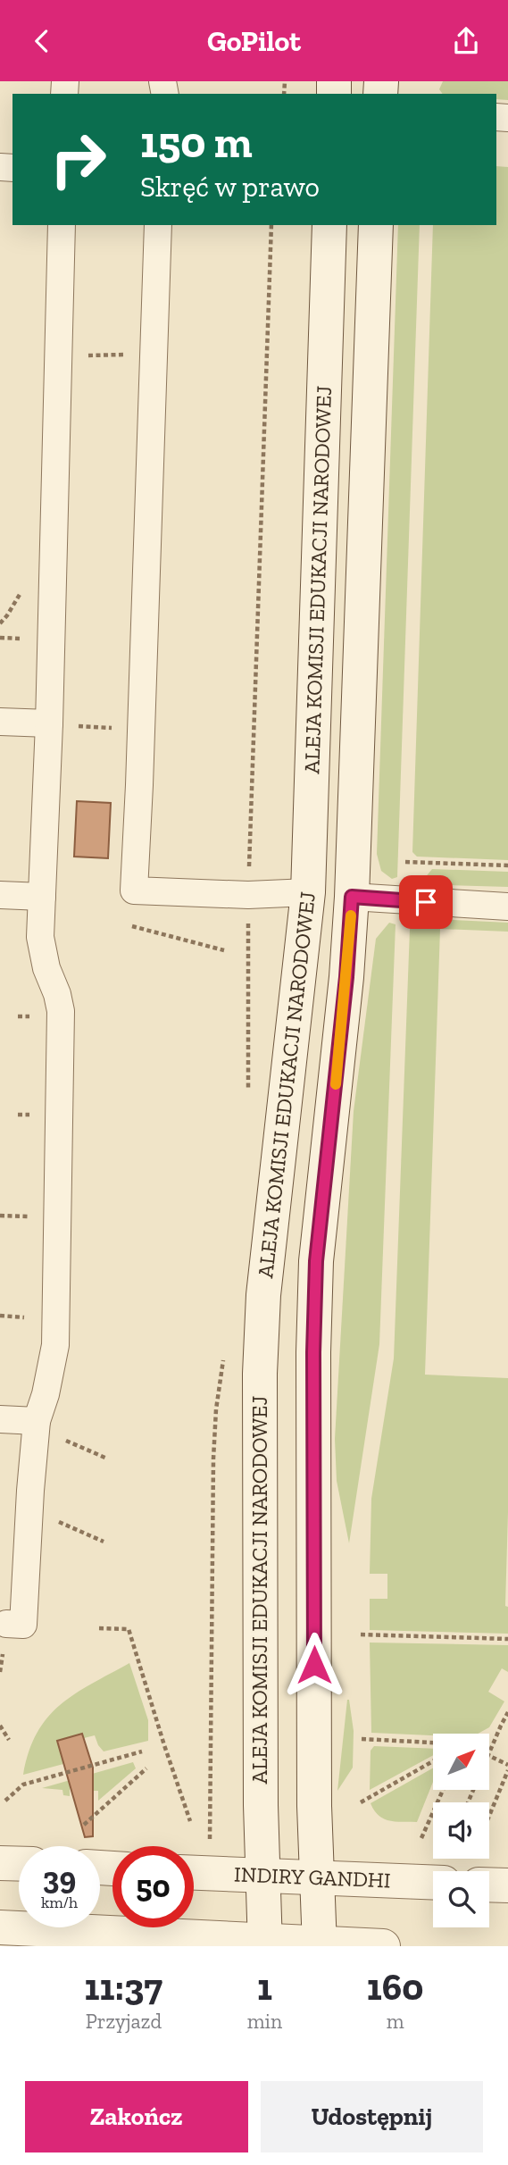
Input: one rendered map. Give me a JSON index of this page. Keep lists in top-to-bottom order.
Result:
{
  "streets": {
    "main road": ["ALEJA KOMISJI EDUKACJI NARODOWEJ", "INDIRY GANDHI"]
  },
  "crossings": [
    ["ALEJA KOMISJI EDUKACJI NARODOWEJ", "INDIRY GANDHI"]
  ],
  "north": "top right",
  "page": {
    "header": "GoPilot",
    "turn": ["150 m", "Skręć w prawo"],
    "speed": "39 km/h",
    "limit": "50",
    "eta": [
      "11:37",
      "Przyjazd",
      "1",
      "min",
      "160",
      "m"
    ],
    "buttons": ["Zakończ", "Udostępnij"]
  }
}
